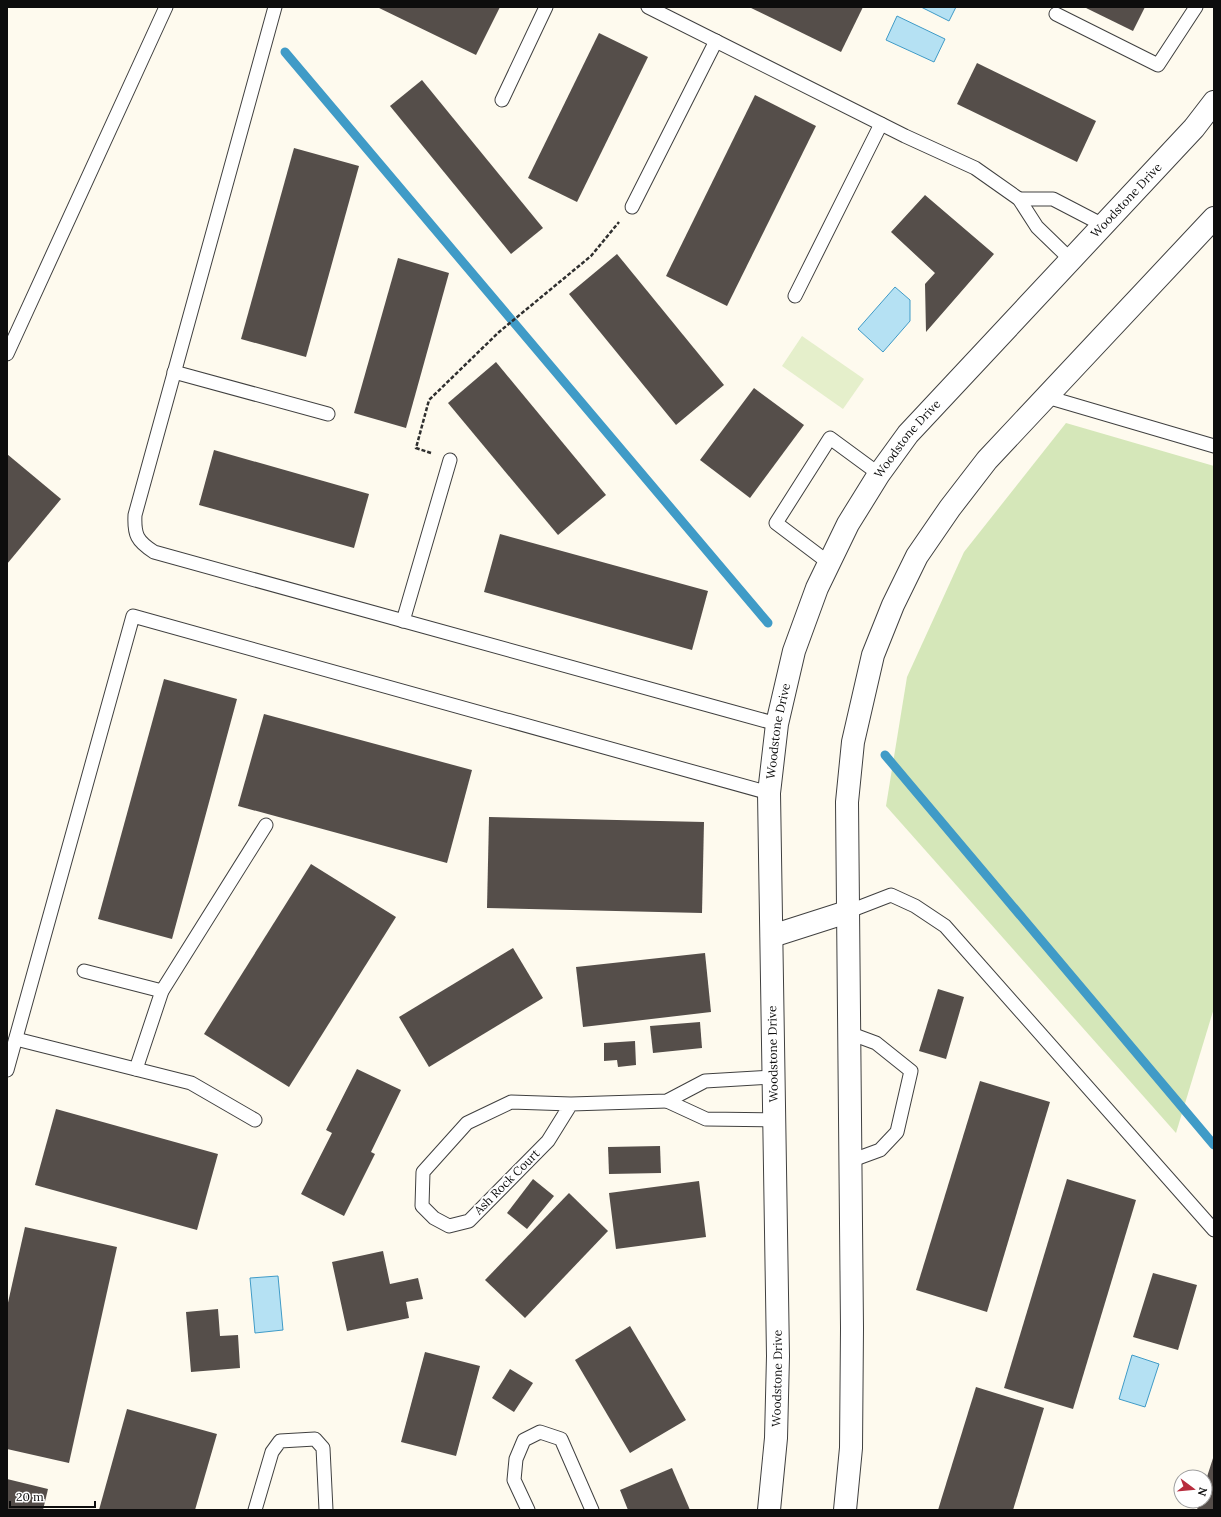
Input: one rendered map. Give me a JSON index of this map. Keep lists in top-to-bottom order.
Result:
{
  "streets": {
    "street": ["Woodstone Drive"],
    "lane": ["Ash Rock Court"]
  },
  "crossings": [
    ["Woodstone Drive", "Ash Rock Court"]
  ],
  "scale_bar": "20 m",
  "north": "right"
}
